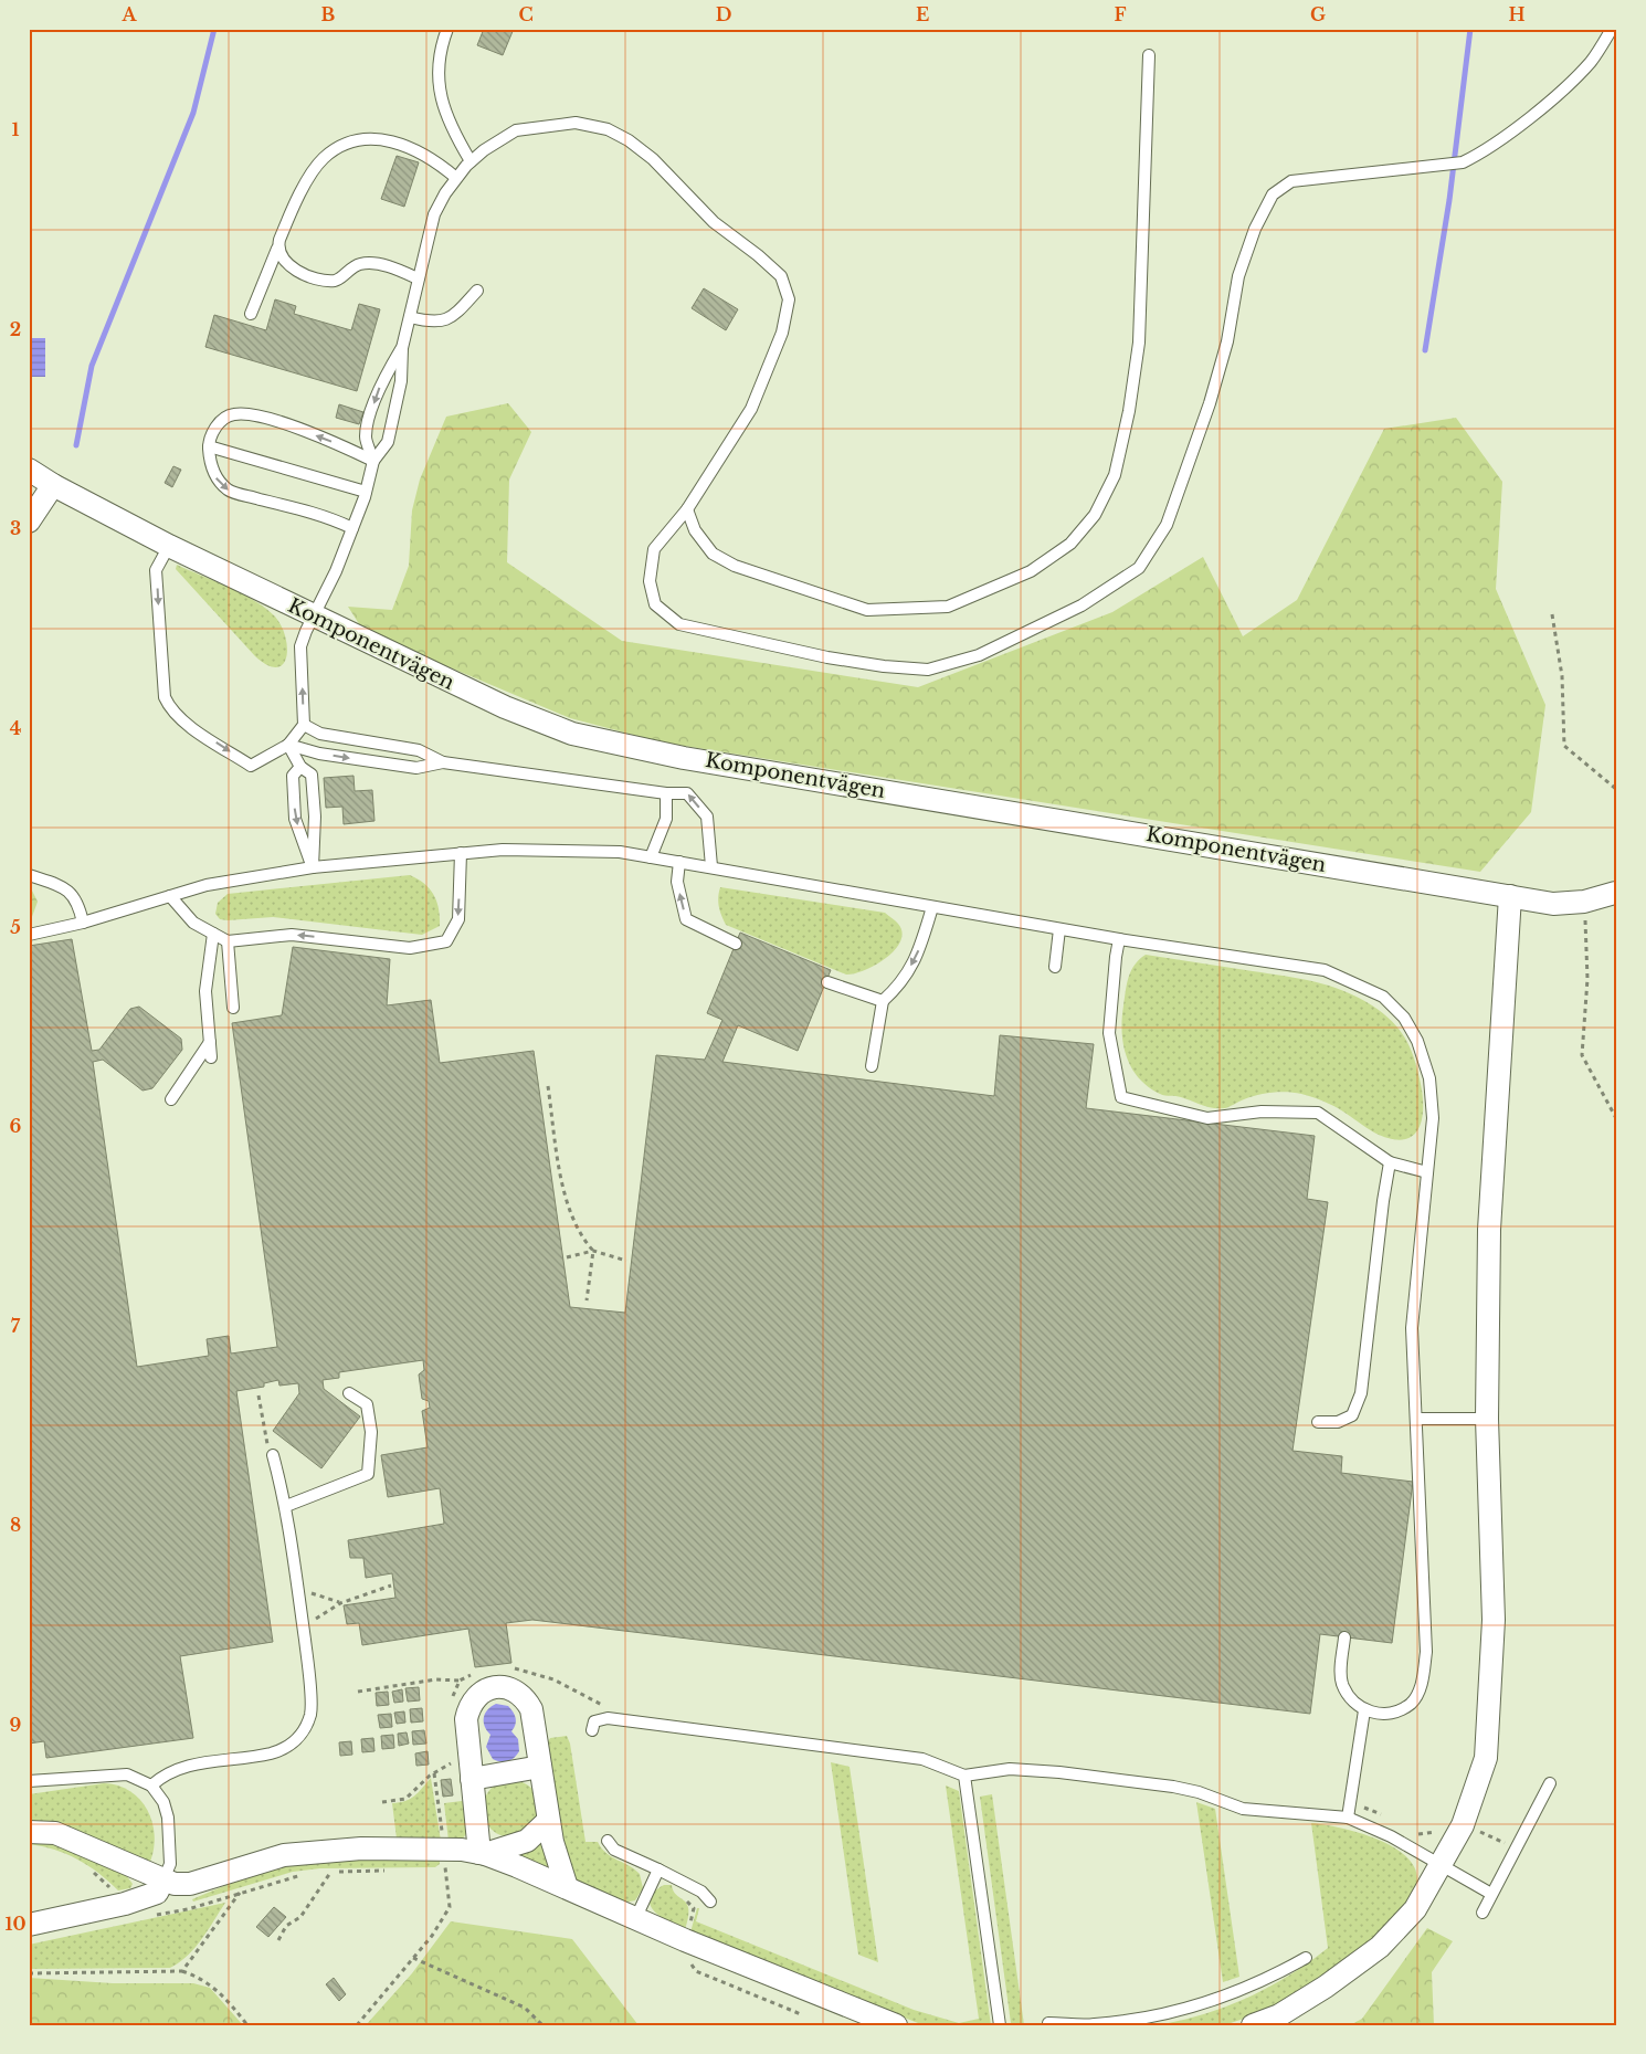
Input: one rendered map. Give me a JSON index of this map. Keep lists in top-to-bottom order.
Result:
{
  "streets": {
    "street": ["Komponentvägen"]
  },
  "grid": {
    "columns": [
      "A",
      "B",
      "C",
      "D",
      "E",
      "F",
      "G",
      "H"
    ],
    "rows": [
      "1",
      "2",
      "3",
      "4",
      "5",
      "6",
      "7",
      "8",
      "9",
      "10"
    ]
  }
}
